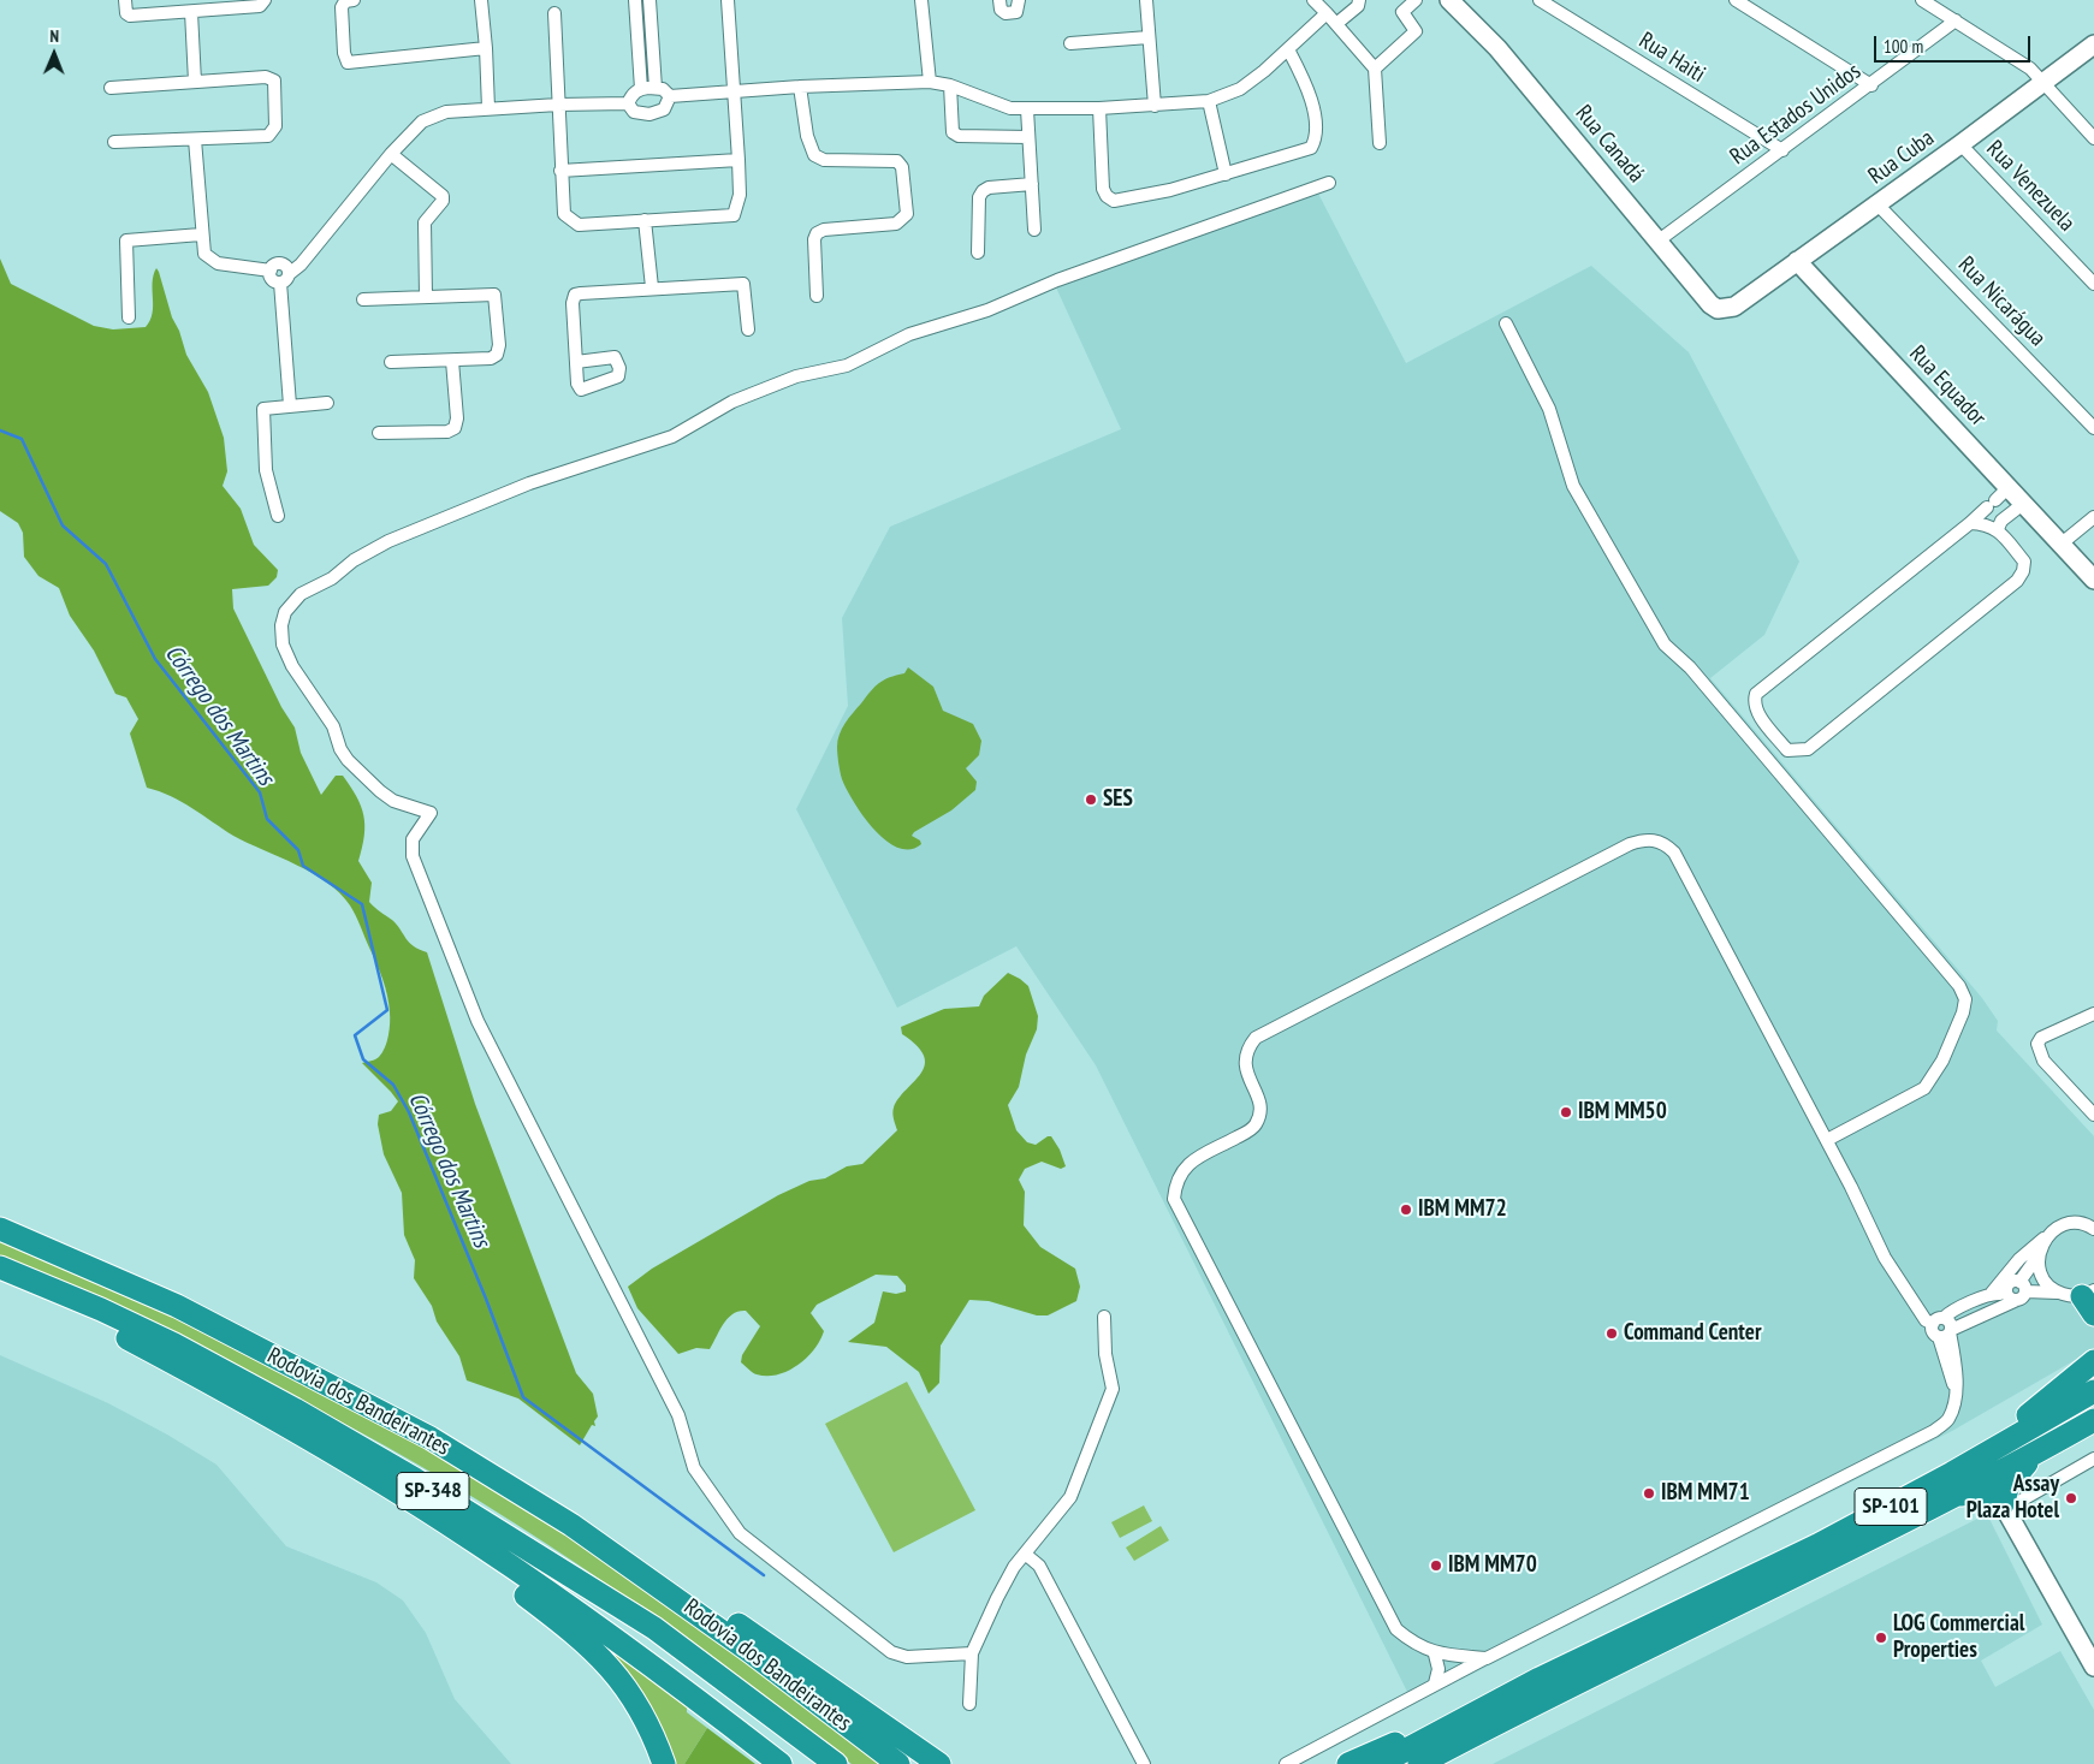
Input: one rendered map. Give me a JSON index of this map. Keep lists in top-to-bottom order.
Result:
{
  "streets": {
    "highway": ["Rodovia dos Bandeirantes", "SP-348", "SP-101"],
    "main road": ["Rua Canadá", "Rua Cuba", "Rua Equador"],
    "street": [
      "Rua Haiti",
      "Rua Estados Unidos",
      "Rua Venezuela",
      "Rua Nicarágua"
    ]
  },
  "crossings": [
    ["Rua Haiti", "Rua Estados Unidos"],
    ["Rua Estados Unidos", "Rua Canadá"],
    ["Rua Canadá", "Rua Cuba"],
    ["Rua Cuba", "Rua Venezuela"],
    ["Rua Cuba", "Rua Nicarágua"],
    ["Rua Cuba", "Rua Equador"]
  ],
  "water": ["Córrego dos Martins"],
  "places": [
    "SES",
    "IBM MM50",
    "IBM MM72",
    "Command Center",
    "IBM MM71",
    "Assay Plaza Hotel",
    "IBM MM70",
    "LOG Commercial Properties"
  ],
  "scale_bar": "100 m",
  "north": "top"
}
